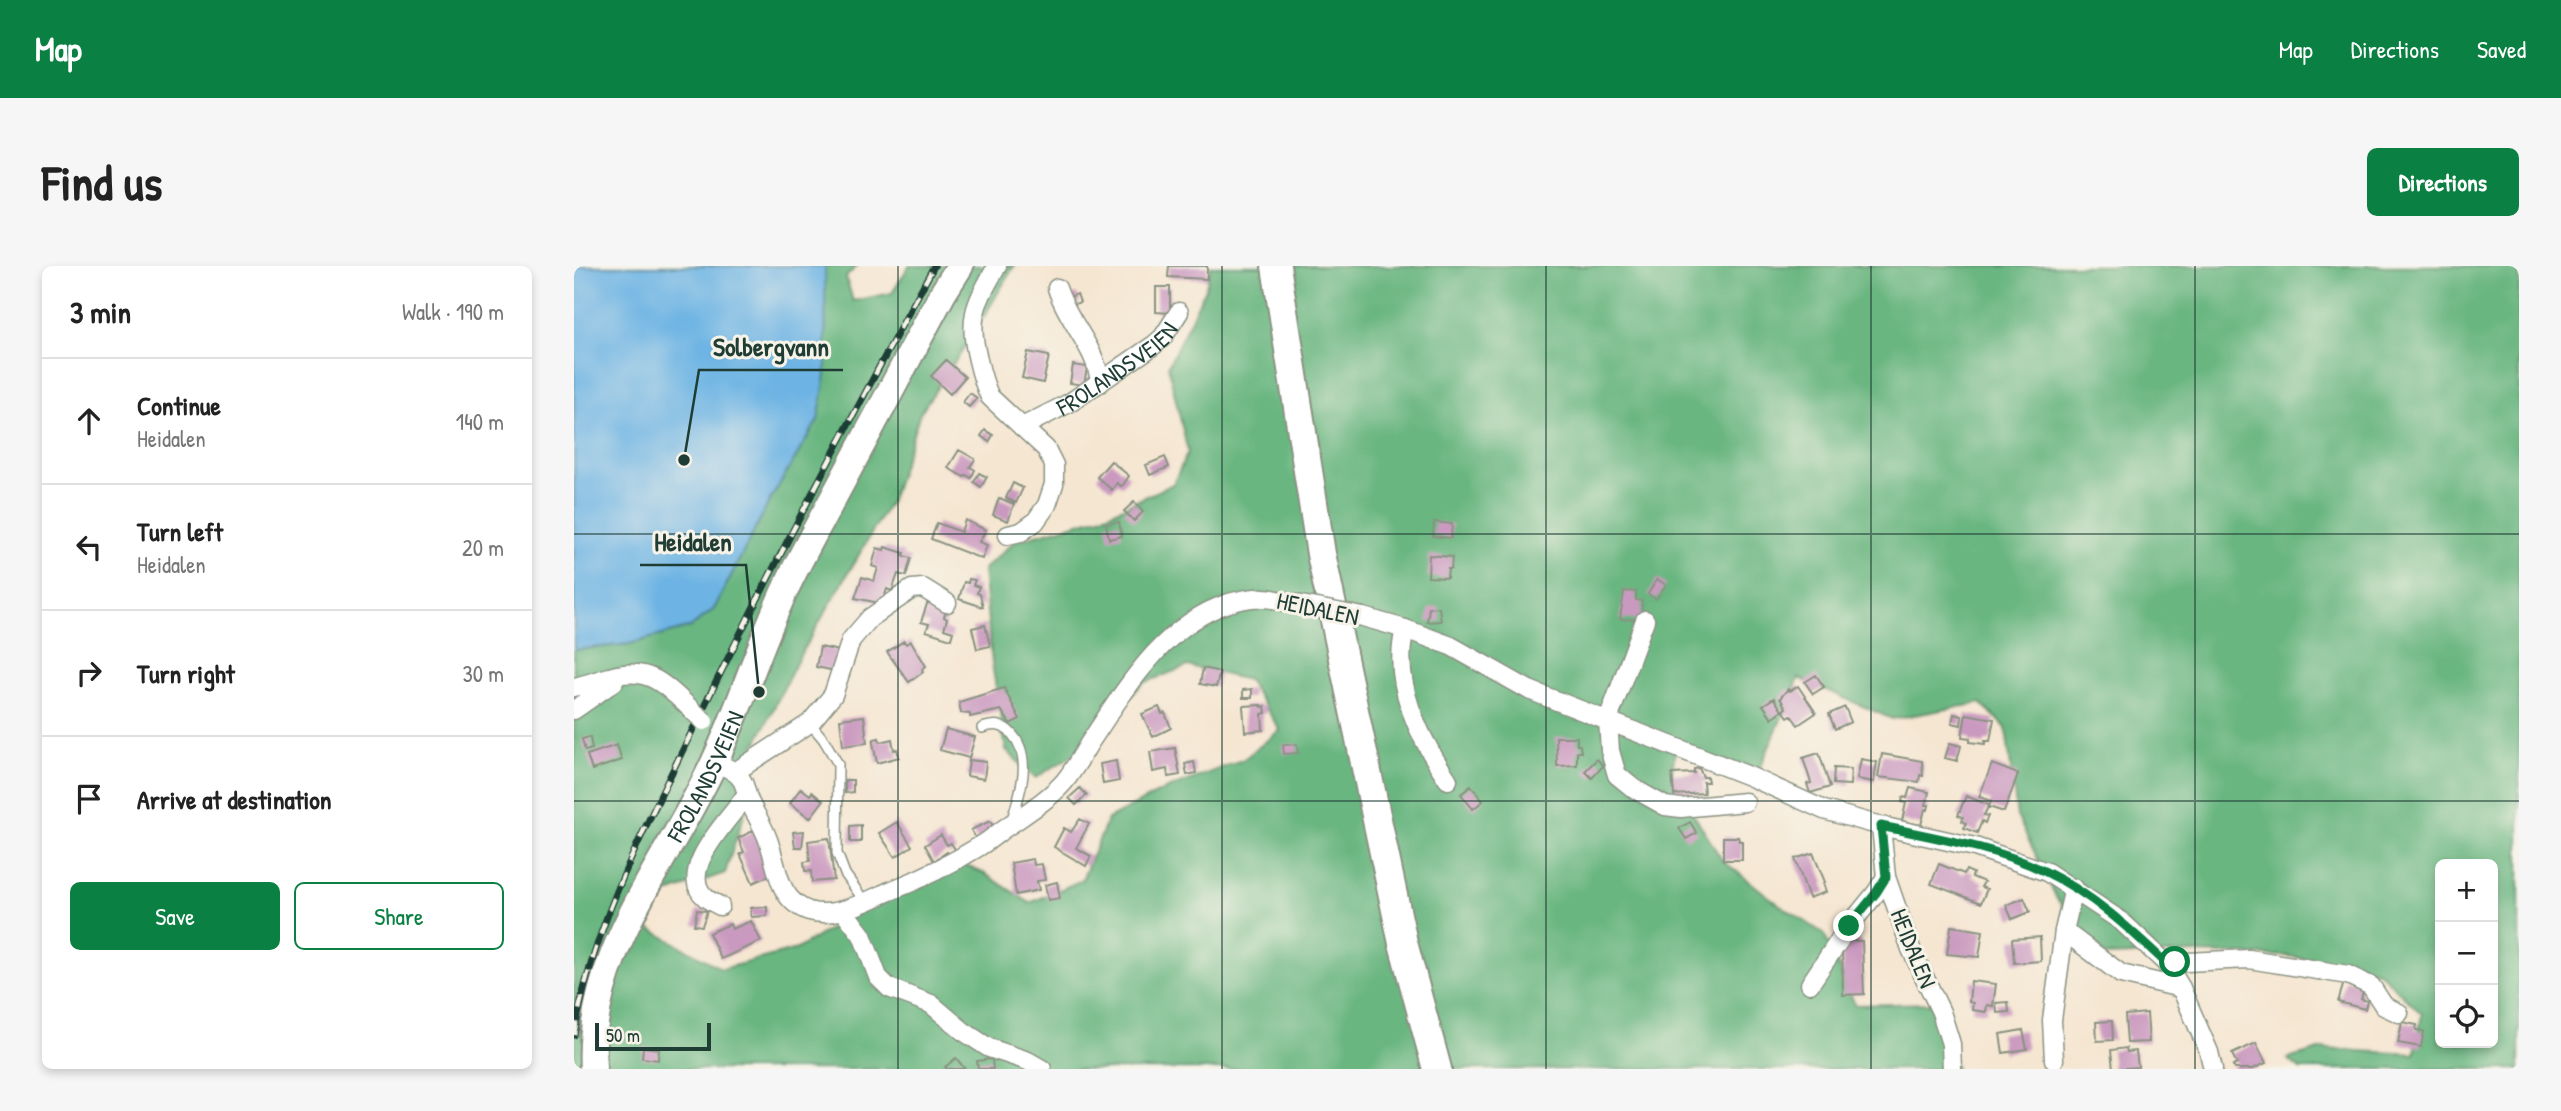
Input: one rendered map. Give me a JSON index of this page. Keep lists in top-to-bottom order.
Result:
{
  "streets": {
    "main road": ["FROLANDSVEIEN"],
    "street": ["HEIDALEN"]
  },
  "crossings": [
    ["FROLANDSVEIEN", "HEIDALEN"]
  ],
  "places": ["Solbergvann", "Heidalen"],
  "scale_bar": "50 m",
  "page": {
    "header": "Map",
    "nav": ["Map", "Directions", "Saved"],
    "buttons": [
      "Directions",
      ["Save", "Share"]
    ],
    "title": "Find us",
    "heading": ["3 min", "Walk · 190 m"],
    "list": [
      ["Continue", "Heidalen", "140 m"],
      ["Turn left", "Heidalen", "20 m"],
      ["Turn right", "30 m"],
      "Arrive at destination"
    ],
    "map_buttons": ["+", "−"],
    "scale": "50 m"
  }
}
